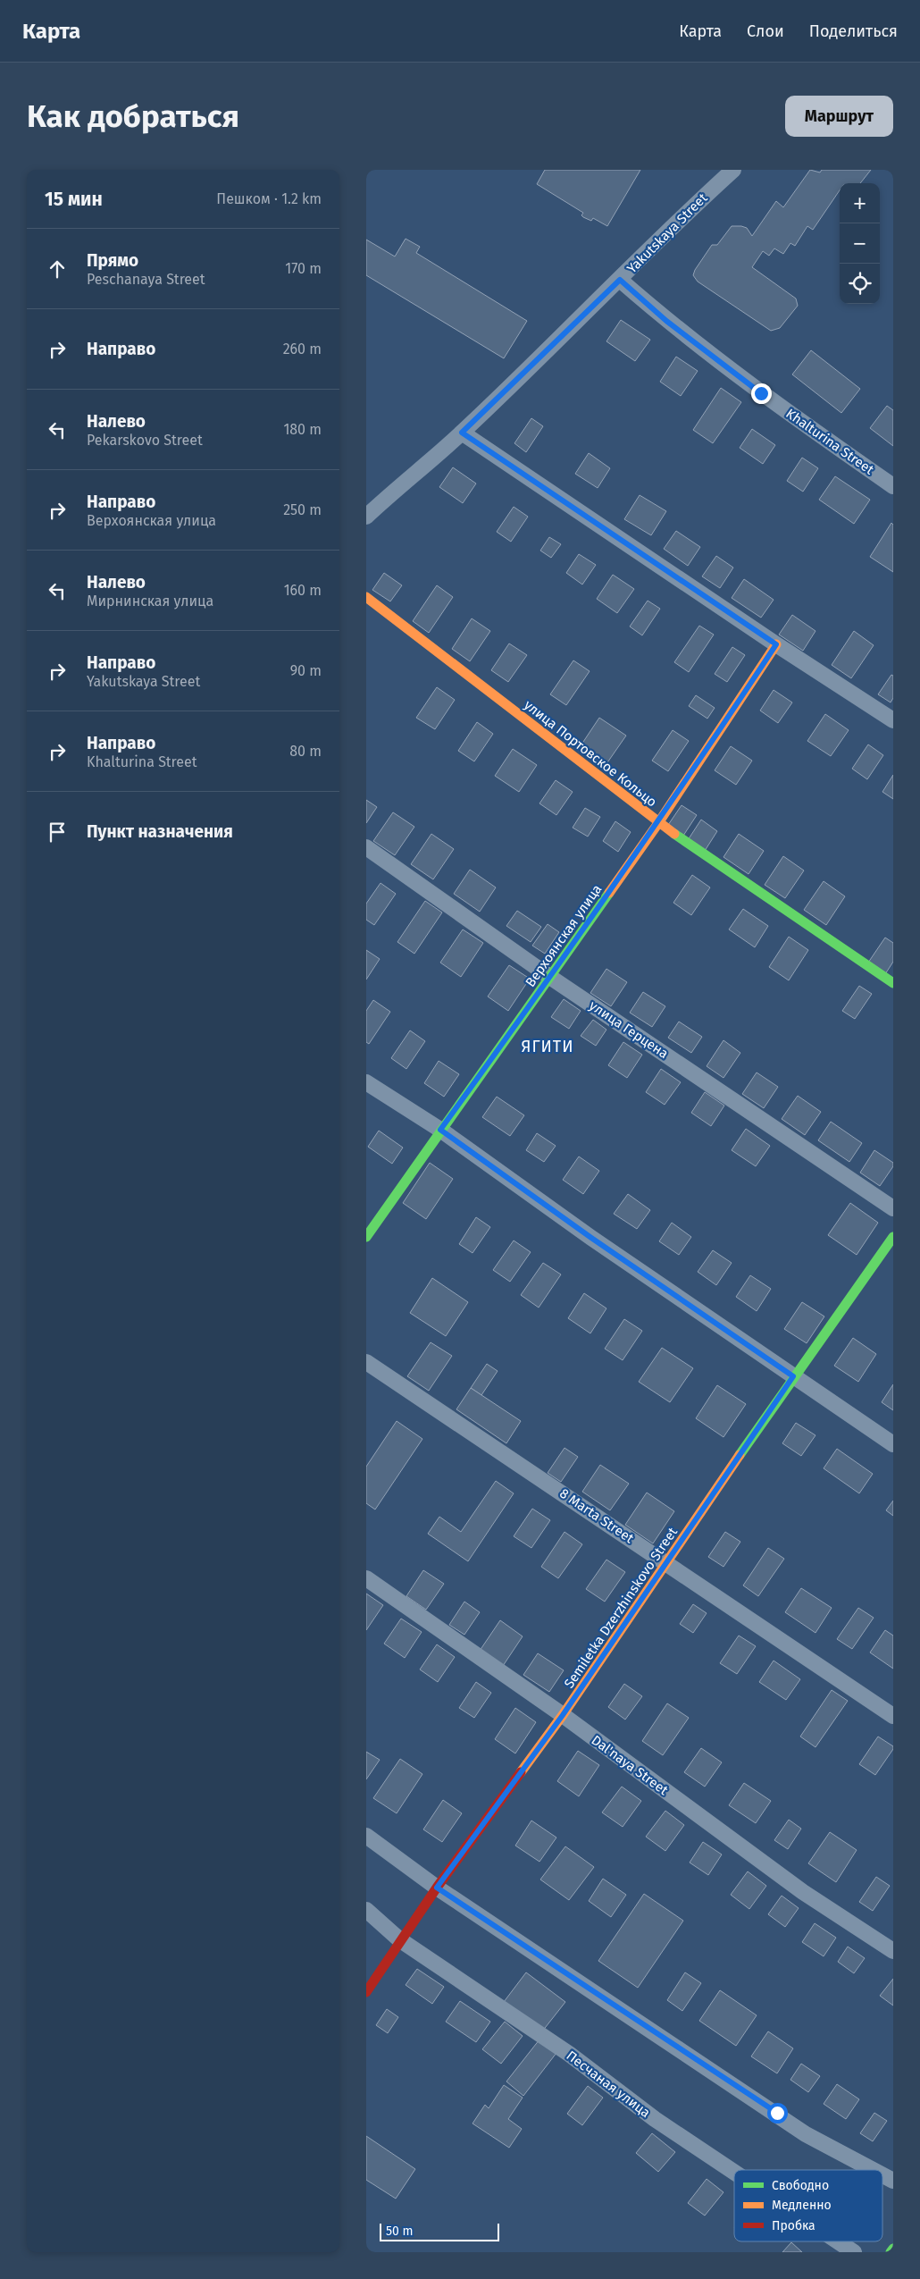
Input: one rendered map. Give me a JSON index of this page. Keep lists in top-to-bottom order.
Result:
{
  "streets": {
    "street": [
      "Yakutskaya Street",
      "Khalturina Street",
      "улица Портовское Кольцо",
      "Верхоянская улица",
      "улица Герцена",
      "8 Marta Street",
      "Semiletka Dzerzhinskovo Street",
      "Dal'naya Street",
      "Песчаная улица"
    ]
  },
  "crossings": [
    ["Yakutskaya Street", "Khalturina Street"],
    ["улица Портовское Кольцо", "Верхоянская улица"],
    ["Верхоянская улица", "улица Герцена"],
    ["8 Marta Street", "Semiletka Dzerzhinskovo Street"],
    ["Semiletka Dzerzhinskovo Street", "Dal'naya Street"],
    ["Semiletka Dzerzhinskovo Street", "Песчаная улица"]
  ],
  "districts": ["ЯГИТИ"],
  "legend": ["Свободно", "Медленно", "Пробка"],
  "scale_bar": "50 m",
  "page": {
    "header": "Карта",
    "nav": ["Карта", "Слои", "Поделиться"],
    "buttons": "Маршрут",
    "title": "Как добраться",
    "heading": ["15 мин", "Пешком · 1.2 km"],
    "map_buttons": ["+", "−"],
    "list": [
      ["Прямо", "Peschanaya Street", "170 m"],
      ["Направо", "260 m"],
      ["Налево", "Pekarskovo Street", "180 m"],
      ["Направо", "Верхоянская улица", "250 m"],
      ["Налево", "Мирнинская улица", "160 m"],
      ["Направо", "Yakutskaya Street", "90 m"],
      ["Направо", "Khalturina Street", "80 m"],
      "Пункт назначения"
    ],
    "scale": "50 m"
  }
}
